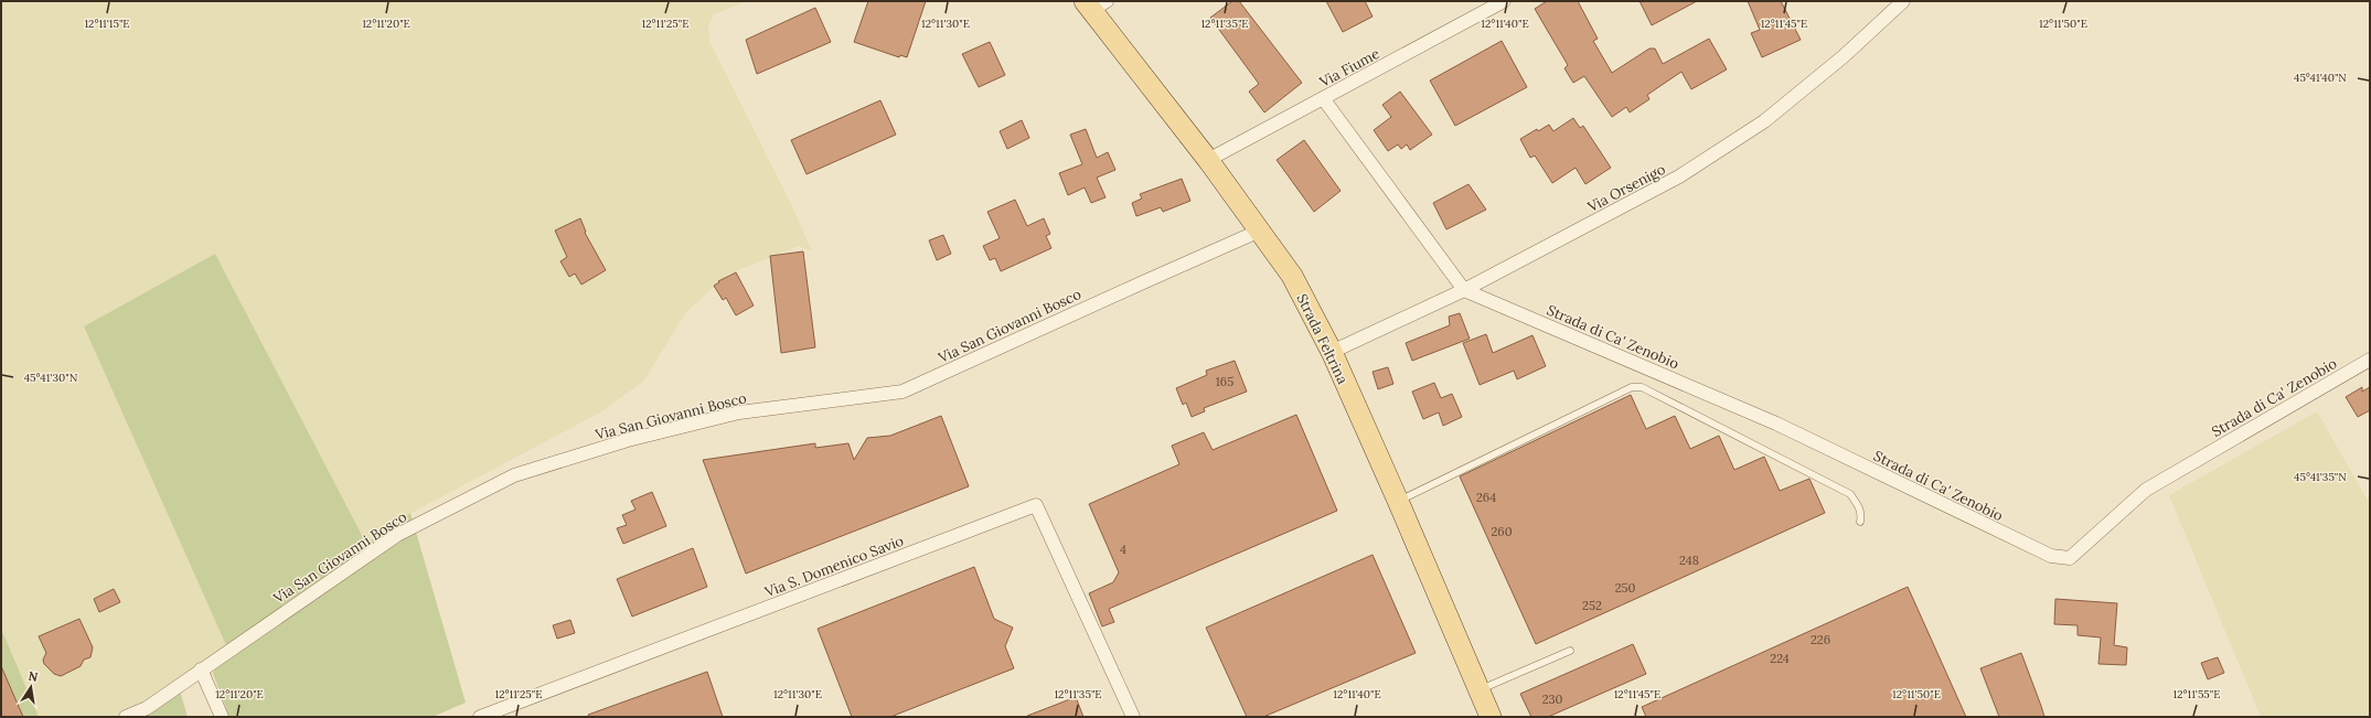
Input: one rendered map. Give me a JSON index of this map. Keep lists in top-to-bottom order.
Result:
{
  "streets": {
    "main road": ["Strada Feltrina"],
    "street": [
      "Via Fiume",
      "Via Orsenigo",
      "Via San Giovanni Bosco",
      "Strada di Ca' Zenobio",
      "Via S. Domenico Savio"
    ]
  },
  "crossings": [
    ["Via Fiume", "Strada Feltrina"],
    ["Via Orsenigo", "Strada di Ca' Zenobio"],
    ["Via Orsenigo", "Strada Feltrina"],
    ["Via San Giovanni Bosco", "Strada Feltrina"]
  ],
  "house_numbers": [
    "165",
    "264",
    "260",
    "4",
    "248",
    "250",
    "252",
    "226",
    "224",
    "230"
  ],
  "north": "top",
  "coordinates": [
    "12°11'15\"E",
    "12°11'20\"E",
    "12°11'25\"E",
    "12°11'30\"E",
    "12°11'35\"E",
    "12°11'40\"E",
    "12°11'45\"E",
    "12°11'50\"E",
    "45°41'40\"N",
    "45°41'30\"N",
    "45°41'35\"N",
    "12°11'55\"E"
  ]
}
